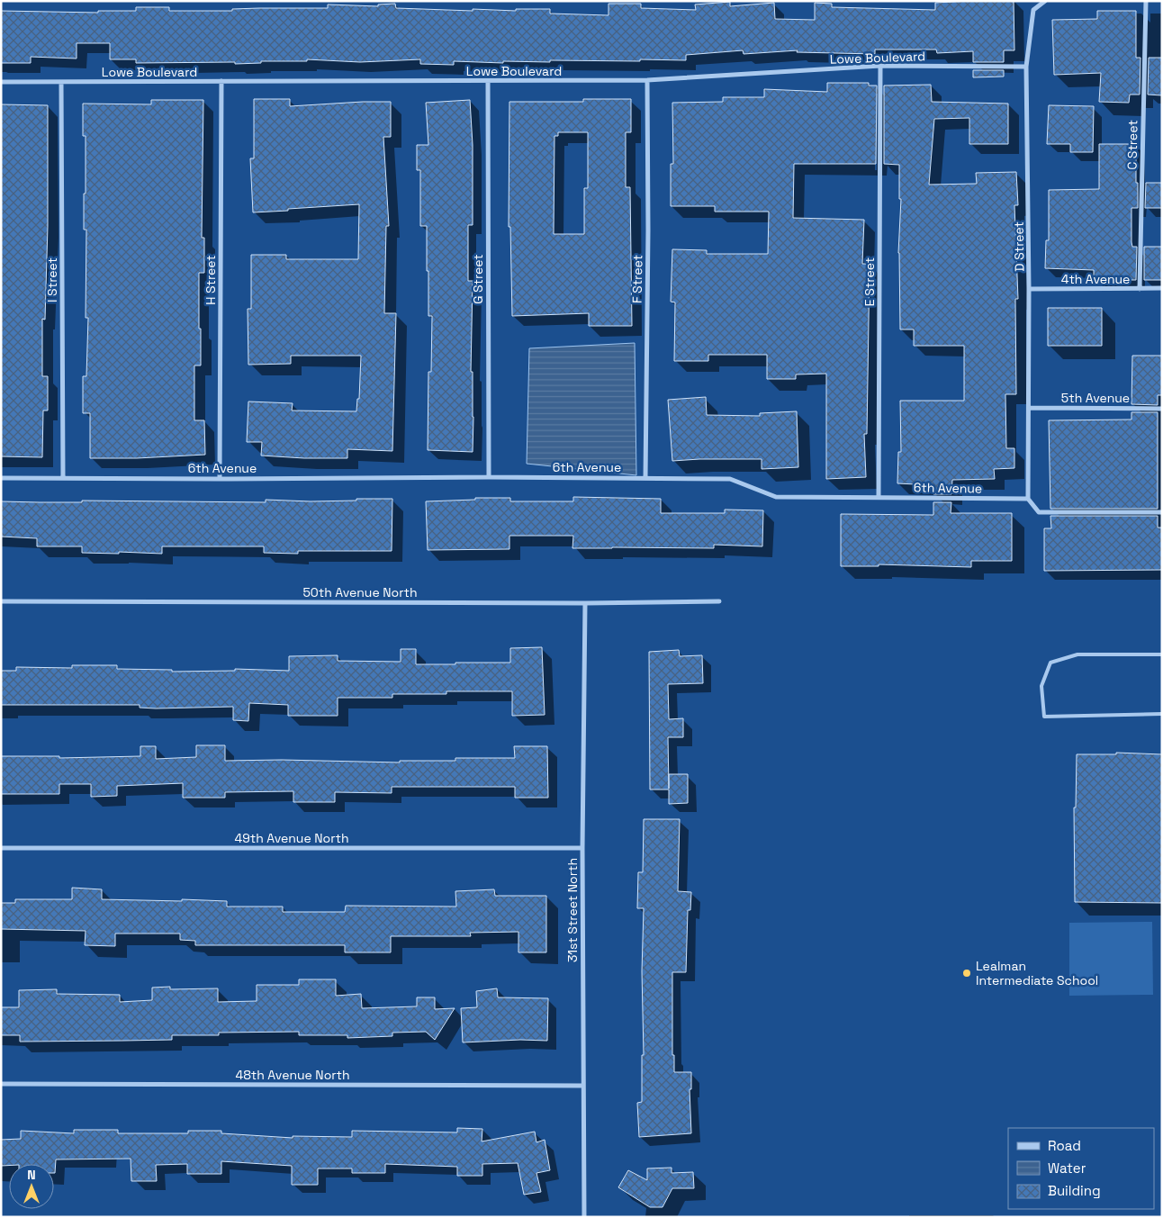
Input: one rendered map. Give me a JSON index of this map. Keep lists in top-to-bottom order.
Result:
{
  "streets": {
    "street": [
      "Lowe Boulevard",
      "C Street",
      "D Street",
      "G Street",
      "F Street",
      "4th Avenue",
      "I Street",
      "H Street",
      "E Street",
      "5th Avenue",
      "6th Avenue",
      "50th Avenue North",
      "49th Avenue North",
      "31st Street North",
      "48th Avenue North"
    ]
  },
  "crossings": [
    ["Lowe Boulevard", "D Street"],
    ["Lowe Boulevard", "G Street"],
    ["Lowe Boulevard", "F Street"],
    ["Lowe Boulevard", "I Street"],
    ["Lowe Boulevard", "H Street"],
    ["Lowe Boulevard", "E Street"],
    ["C Street", "4th Avenue"],
    ["D Street", "4th Avenue"],
    ["D Street", "5th Avenue"],
    ["D Street", "6th Avenue"],
    ["G Street", "6th Avenue"],
    ["F Street", "6th Avenue"],
    ["I Street", "6th Avenue"],
    ["H Street", "6th Avenue"],
    ["E Street", "6th Avenue"],
    ["50th Avenue North", "31st Street North"],
    ["49th Avenue North", "31st Street North"],
    ["31st Street North", "48th Avenue North"]
  ],
  "places": ["Lealman Intermediate School"],
  "legend": ["Road", "Water", "Building"],
  "north": "top"
}
